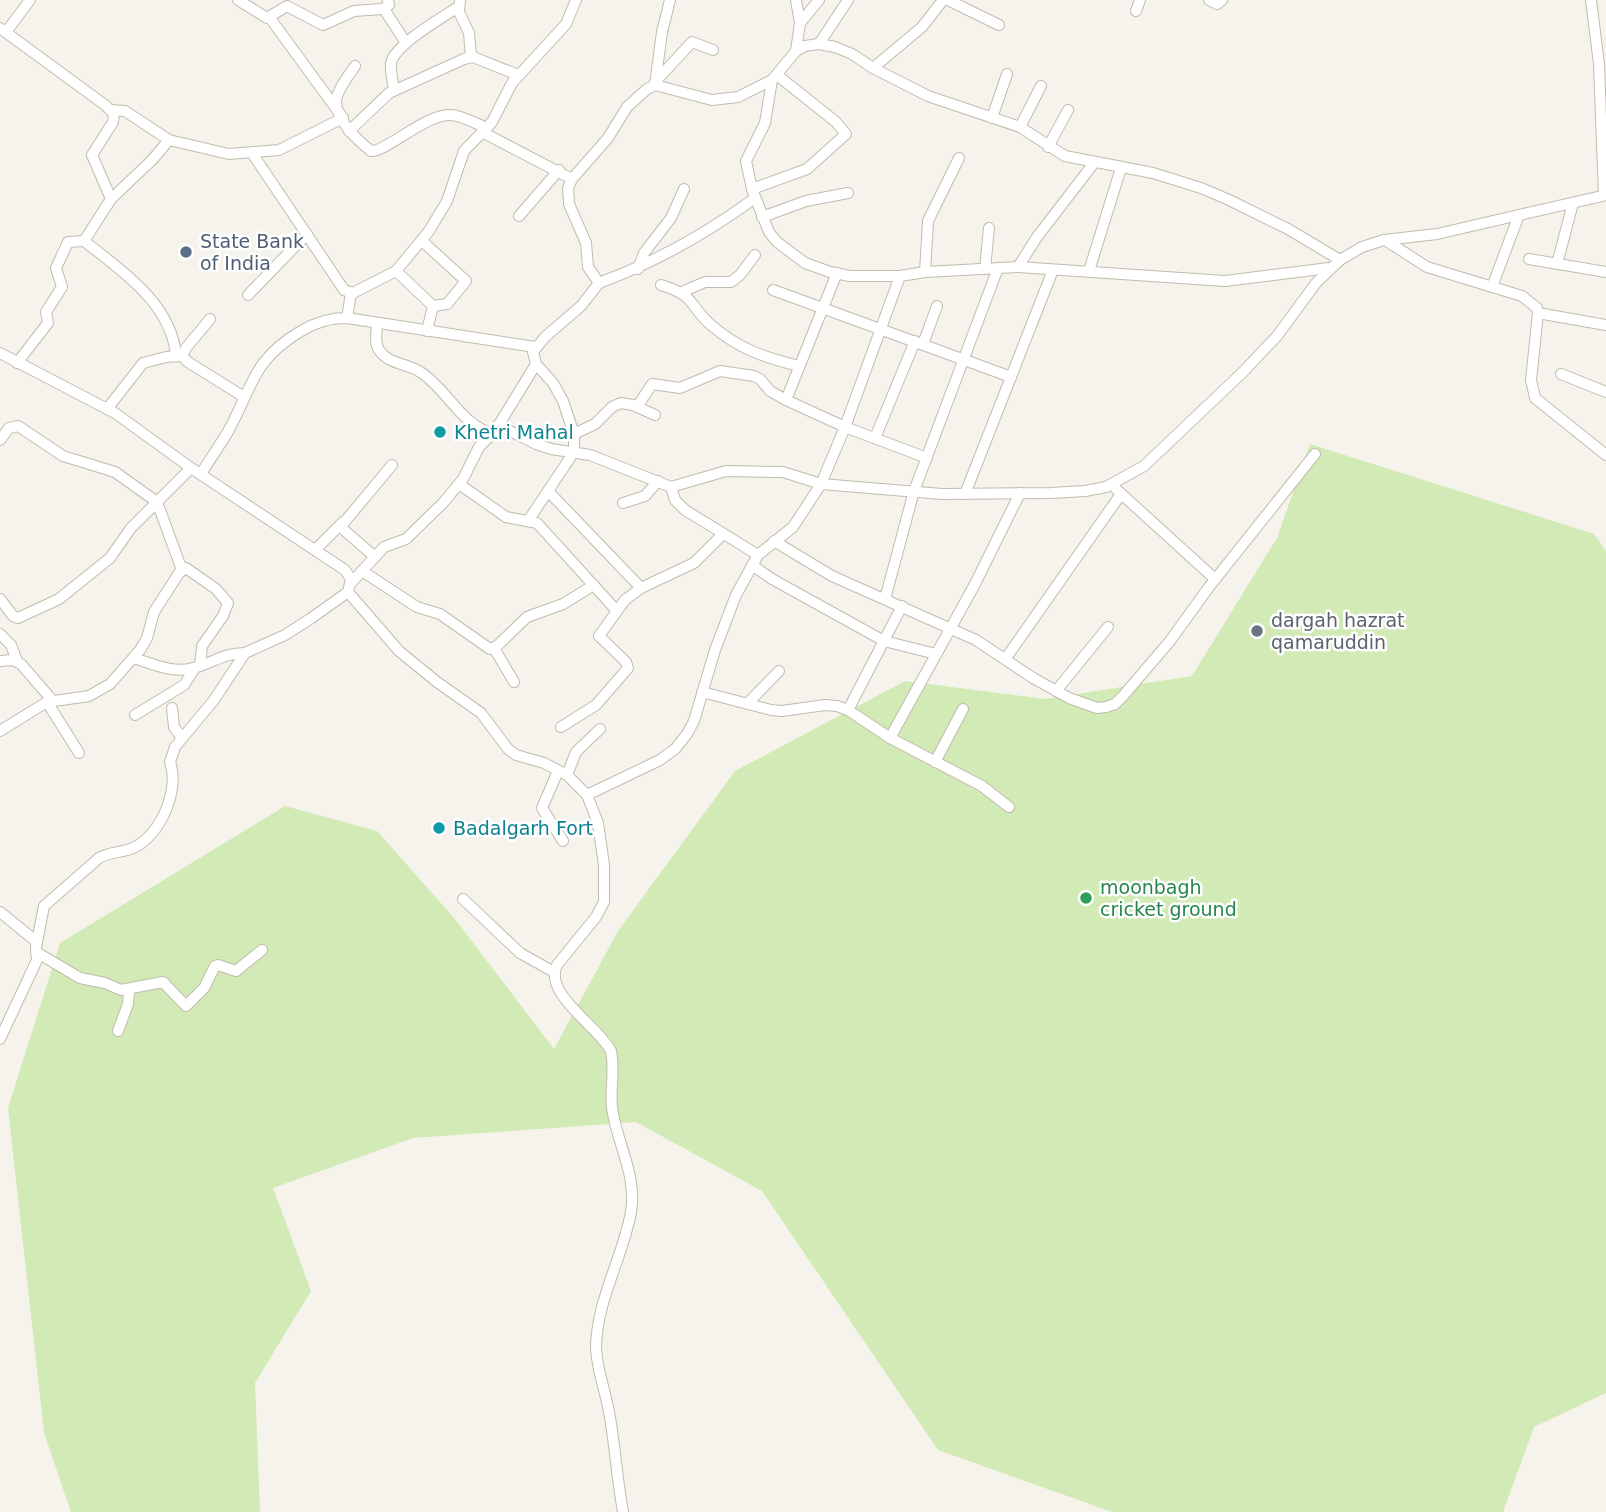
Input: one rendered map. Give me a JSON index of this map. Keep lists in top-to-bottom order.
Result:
{
  "places": [
    "State Bank of India",
    "Khetri Mahal",
    "dargah hazrat qamaruddin",
    "Badalgarh Fort",
    "moonbagh cricket ground"
  ]
}
